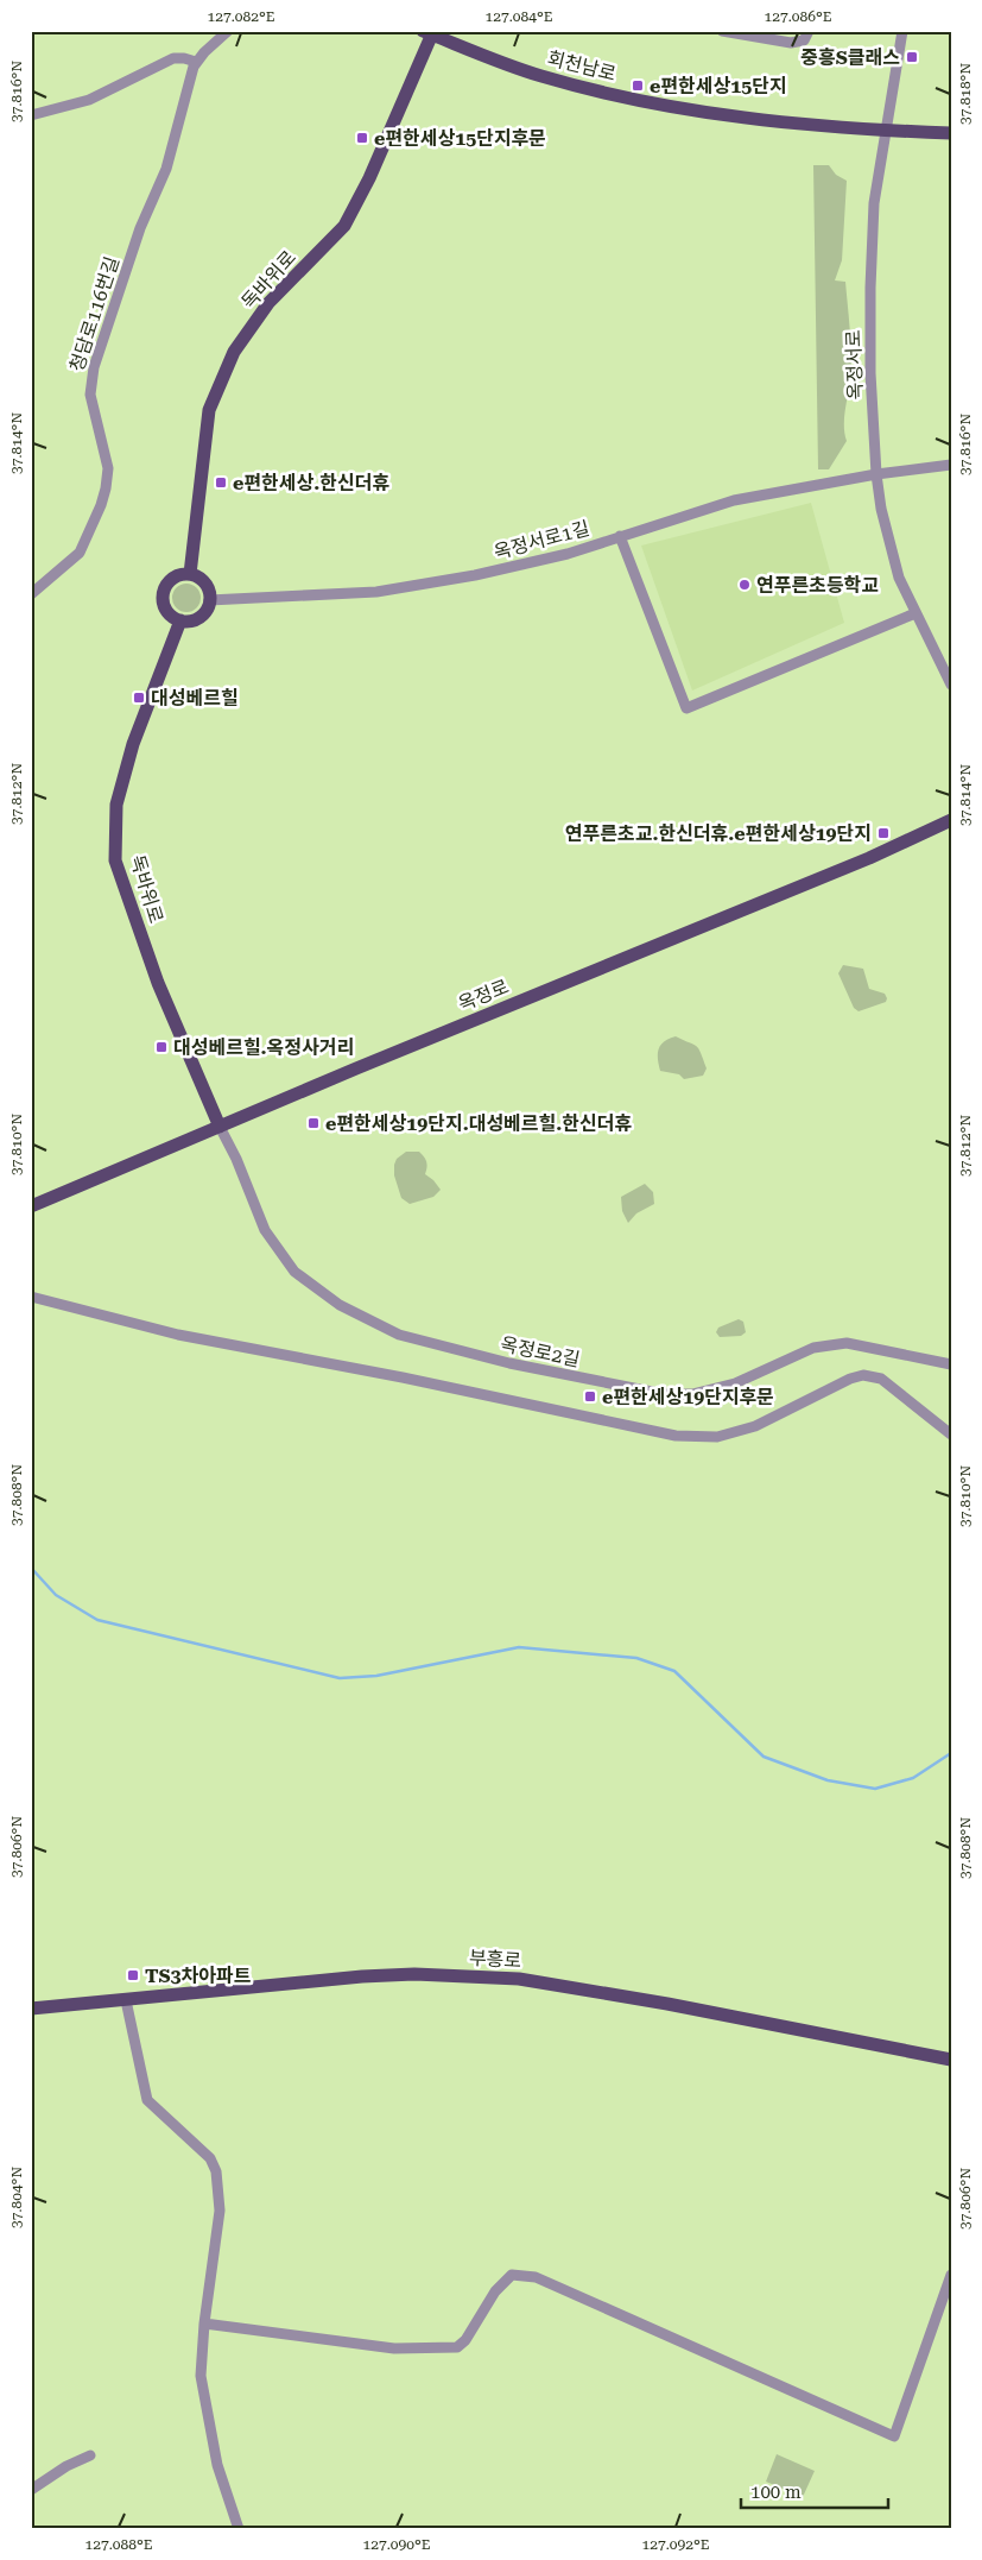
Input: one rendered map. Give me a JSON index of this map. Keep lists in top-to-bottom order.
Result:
{
  "streets": {
    "main road": [
      "회천남로",
      "독바위로",
      "옥정로",
      "부흥로"
    ],
    "street": [
      "청담로116번길",
      "옥정서로",
      "옥정서로1길",
      "옥정로2길"
    ]
  },
  "crossings": [
    ["회천남로", "독바위로"],
    ["회천남로", "옥정서로"],
    ["독바위로", "옥정서로1길"],
    ["독바위로", "옥정로"],
    ["독바위로", "옥정로2길"],
    ["옥정서로", "옥정서로1길"],
    ["옥정로", "옥정로2길"]
  ],
  "places": {
    "transit": [
      "중흥S클래스",
      "e편한세상15단지",
      "e편한세상15단지후문",
      "e편한세상.한신더휴",
      "대성베르힐",
      "연푸른초교.한신더휴.e편한세상19단지",
      "대성베르힐.옥정사거리",
      "e편한세상19단지.대성베르힐.한신더휴",
      "e편한세상19단지후문",
      "TS3차아파트"
    ],
    "other": ["연푸른초등학교"]
  },
  "scale_bar": "100 m",
  "coordinates": [
    "127.082°E",
    "127.084°E",
    "127.086°E",
    "37.816°N",
    "37.818°N",
    "37.814°N",
    "37.812°N",
    "37.810°N",
    "37.808°N",
    "37.806°N",
    "37.804°N",
    "127.088°E",
    "127.090°E",
    "127.092°E"
  ]
}
